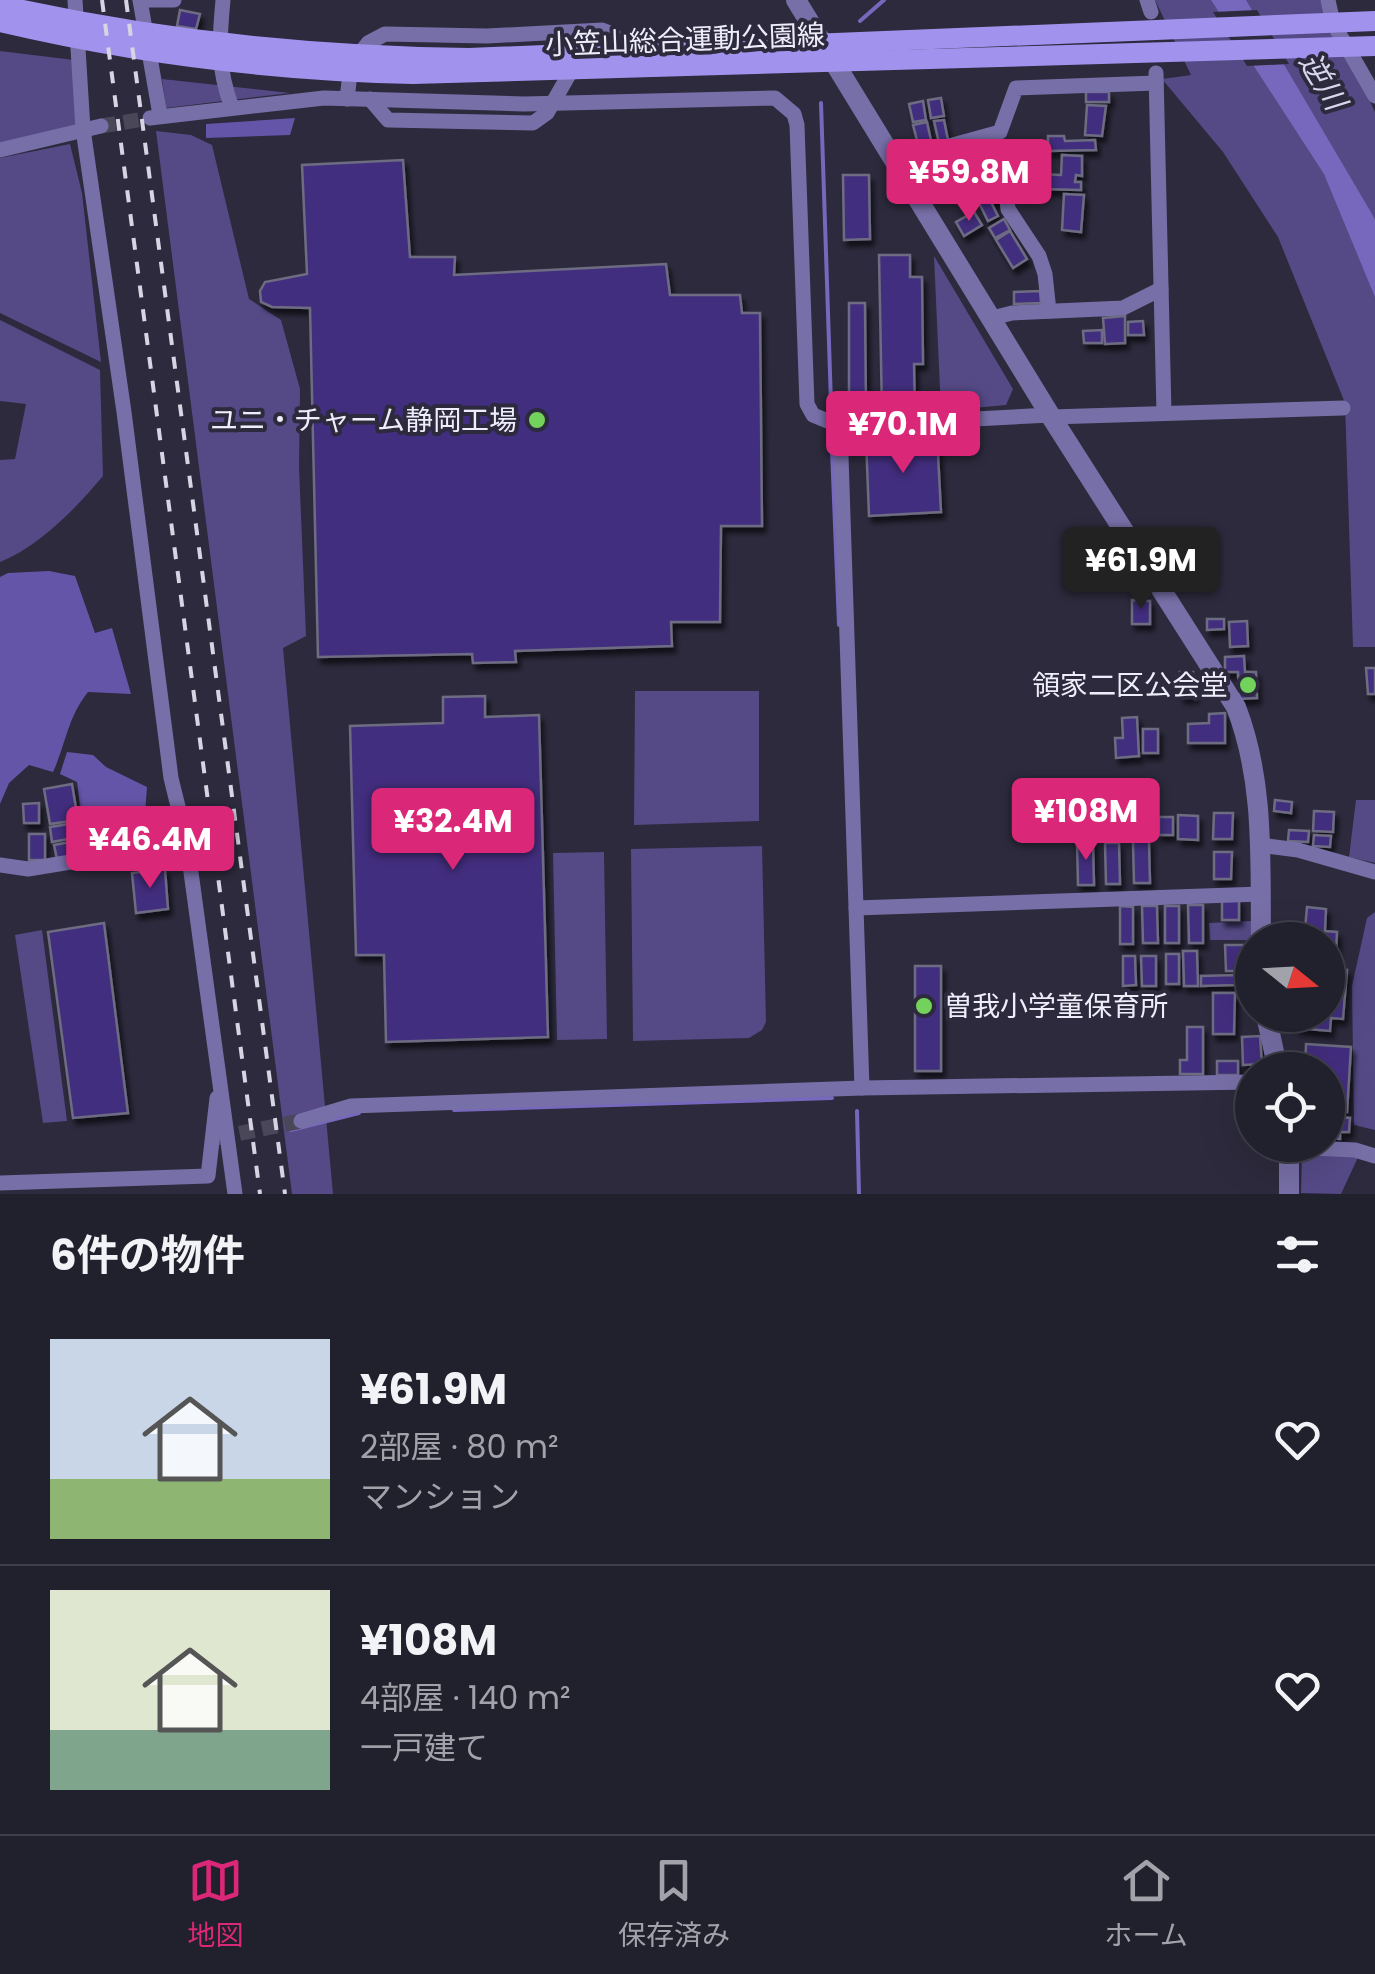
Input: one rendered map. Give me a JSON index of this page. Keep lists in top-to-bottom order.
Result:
{
  "streets": {
    "main road": ["小笠山総合運動公園線"]
  },
  "water": ["逆川"],
  "places": ["ユニ・チャーム静岡工場", "領家二区公会堂", "曽我小学童保育所"],
  "north": "right",
  "page": {
    "price": [
      "¥59.8M",
      "¥70.1M",
      "¥61.9M",
      "¥108M",
      "¥32.4M",
      "¥46.4M"
    ],
    "heading": "6件の物件",
    "list": [
      {
        "name": "¥61.9M",
        "note": "2部屋 · 80 m² · マンション"
      },
      {
        "name": "¥108M",
        "note": "4部屋 · 140 m² · 一戸建て"
      }
    ],
    "tabs": ["地図", "保存済み", "ホーム"]
  }
}
